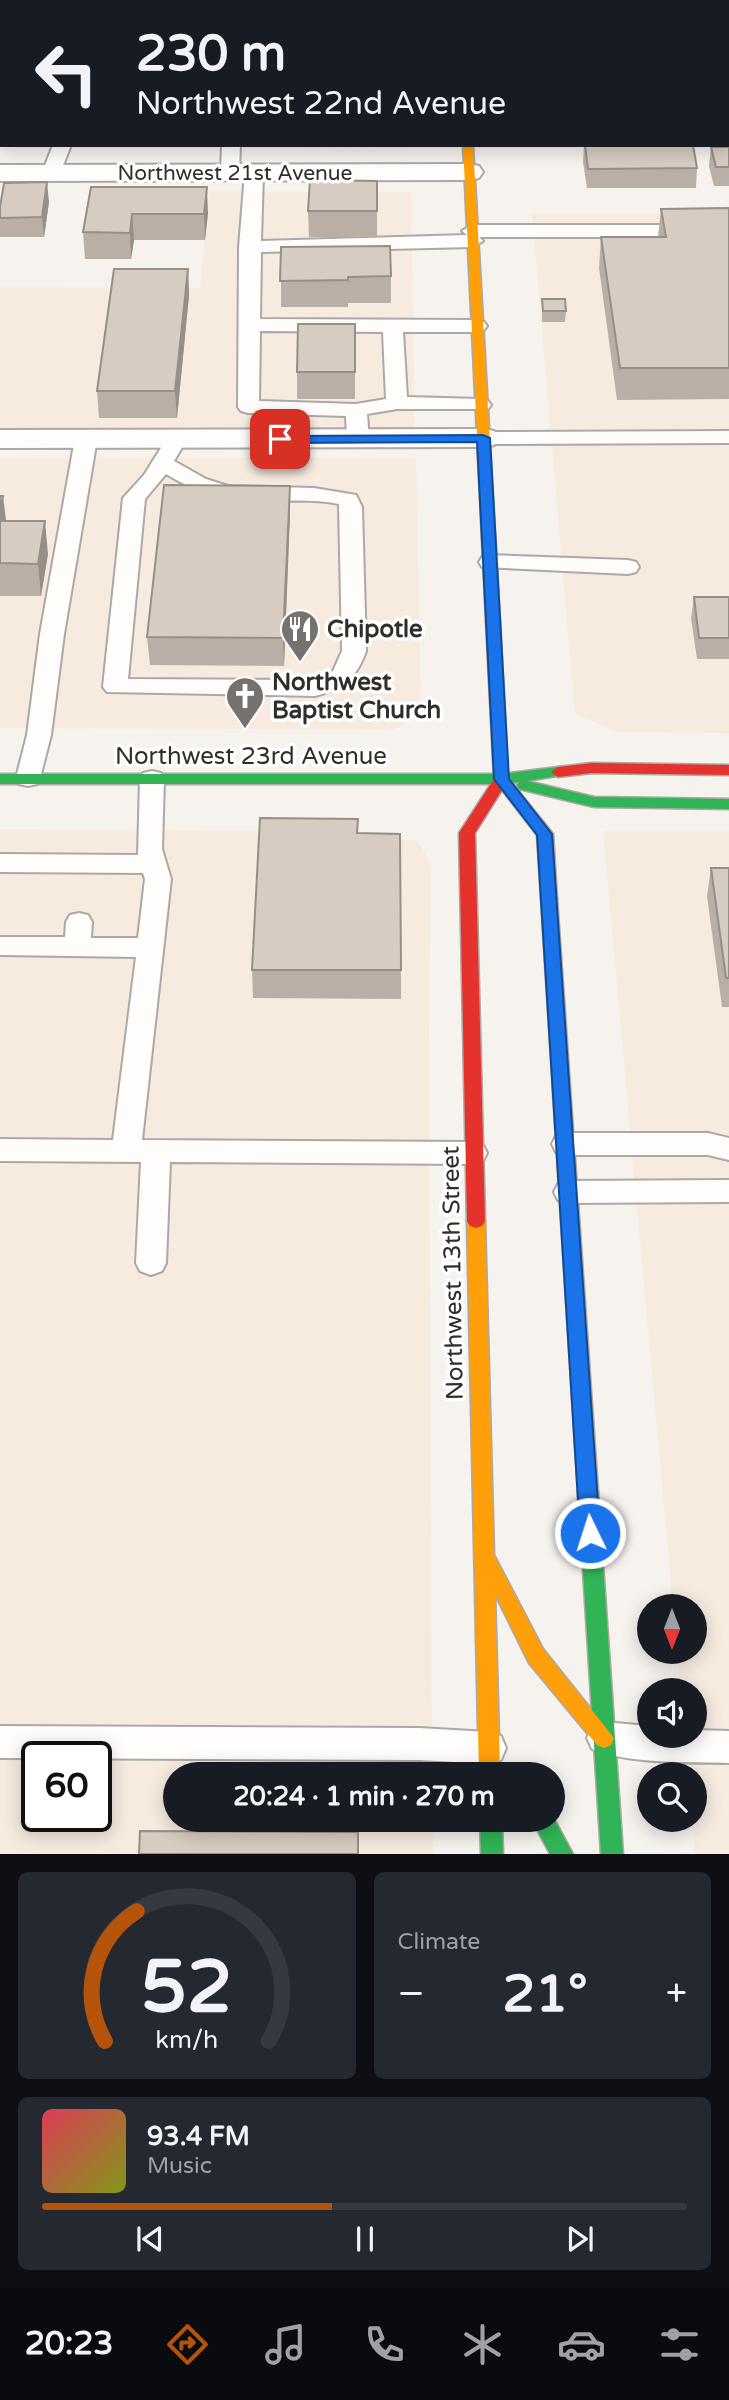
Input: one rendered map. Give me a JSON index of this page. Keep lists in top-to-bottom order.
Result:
{
  "streets": {
    "main road": ["Northwest 23rd Avenue", "Northwest 13th Street"],
    "street": ["Northwest 21st Avenue"]
  },
  "crossings": [
    ["Northwest 23rd Avenue", "Northwest 13th Street"]
  ],
  "places": {
    "restaurant": ["Chipotle"],
    "church": ["Northwest Baptist Church"]
  },
  "north": "bottom",
  "page": {
    "turn": ["230 m", "Northwest 22nd Avenue"],
    "limit": "60",
    "trip": "20:24 · 1 min · 270 m",
    "tile": "Climate",
    "heat": ["−", "21°", "+"],
    "song": ["93.4 FM", "Music"],
    "tabs": "20:23",
    "gauge": ["52", "km/h"]
  }
}
